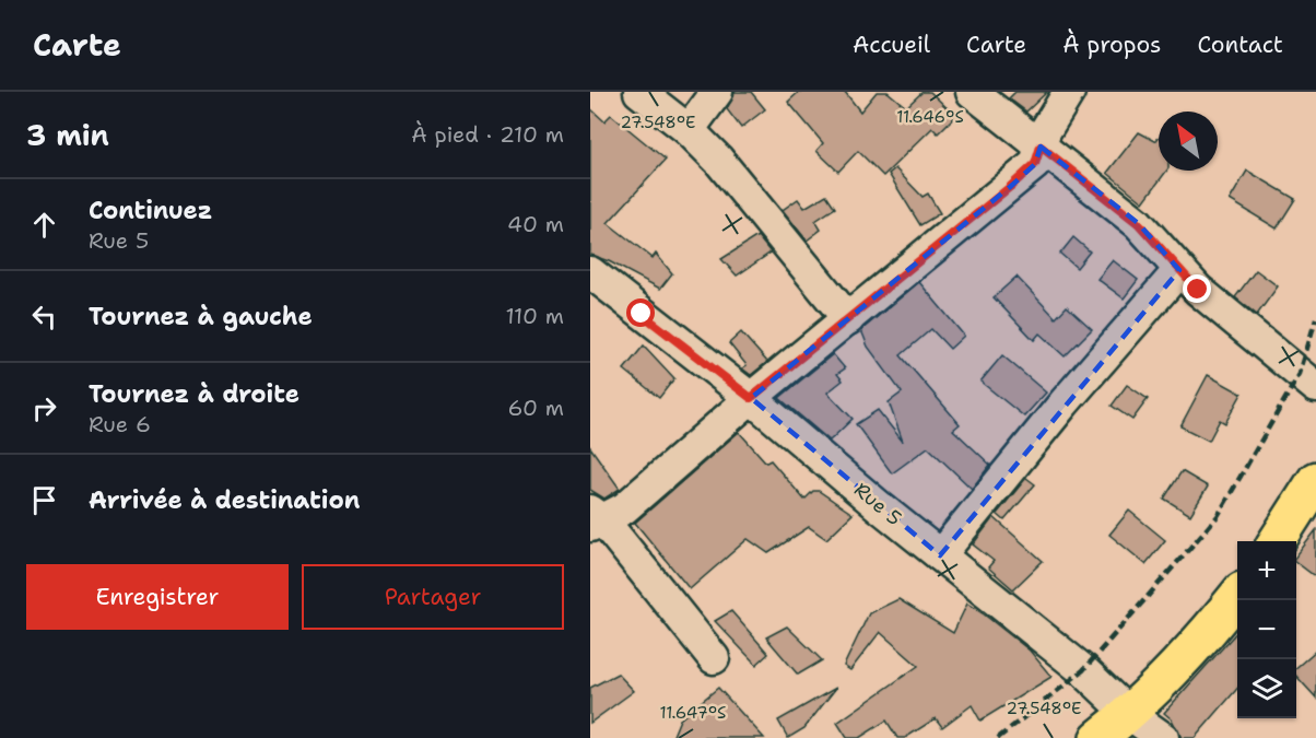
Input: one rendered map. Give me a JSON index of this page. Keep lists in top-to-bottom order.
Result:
{
  "streets": {
    "street": ["Rue 5"]
  },
  "north": "top left",
  "page": {
    "header": "Carte",
    "nav": [
      "Accueil",
      "Carte",
      "À propos",
      "Contact"
    ],
    "heading": ["3 min", "À pied · 210 m"],
    "list": [
      ["Continuez", "Rue 5", "40 m"],
      ["Tournez à gauche", "110 m"],
      ["Tournez à droite", "Rue 6", "60 m"],
      "Arrivée à destination"
    ],
    "map_buttons": ["+", "−"],
    "buttons": ["Enregistrer", "Partager"]
  },
  "coordinates": ["11.646°S", "27.548°E", "11.647°S"]
}
